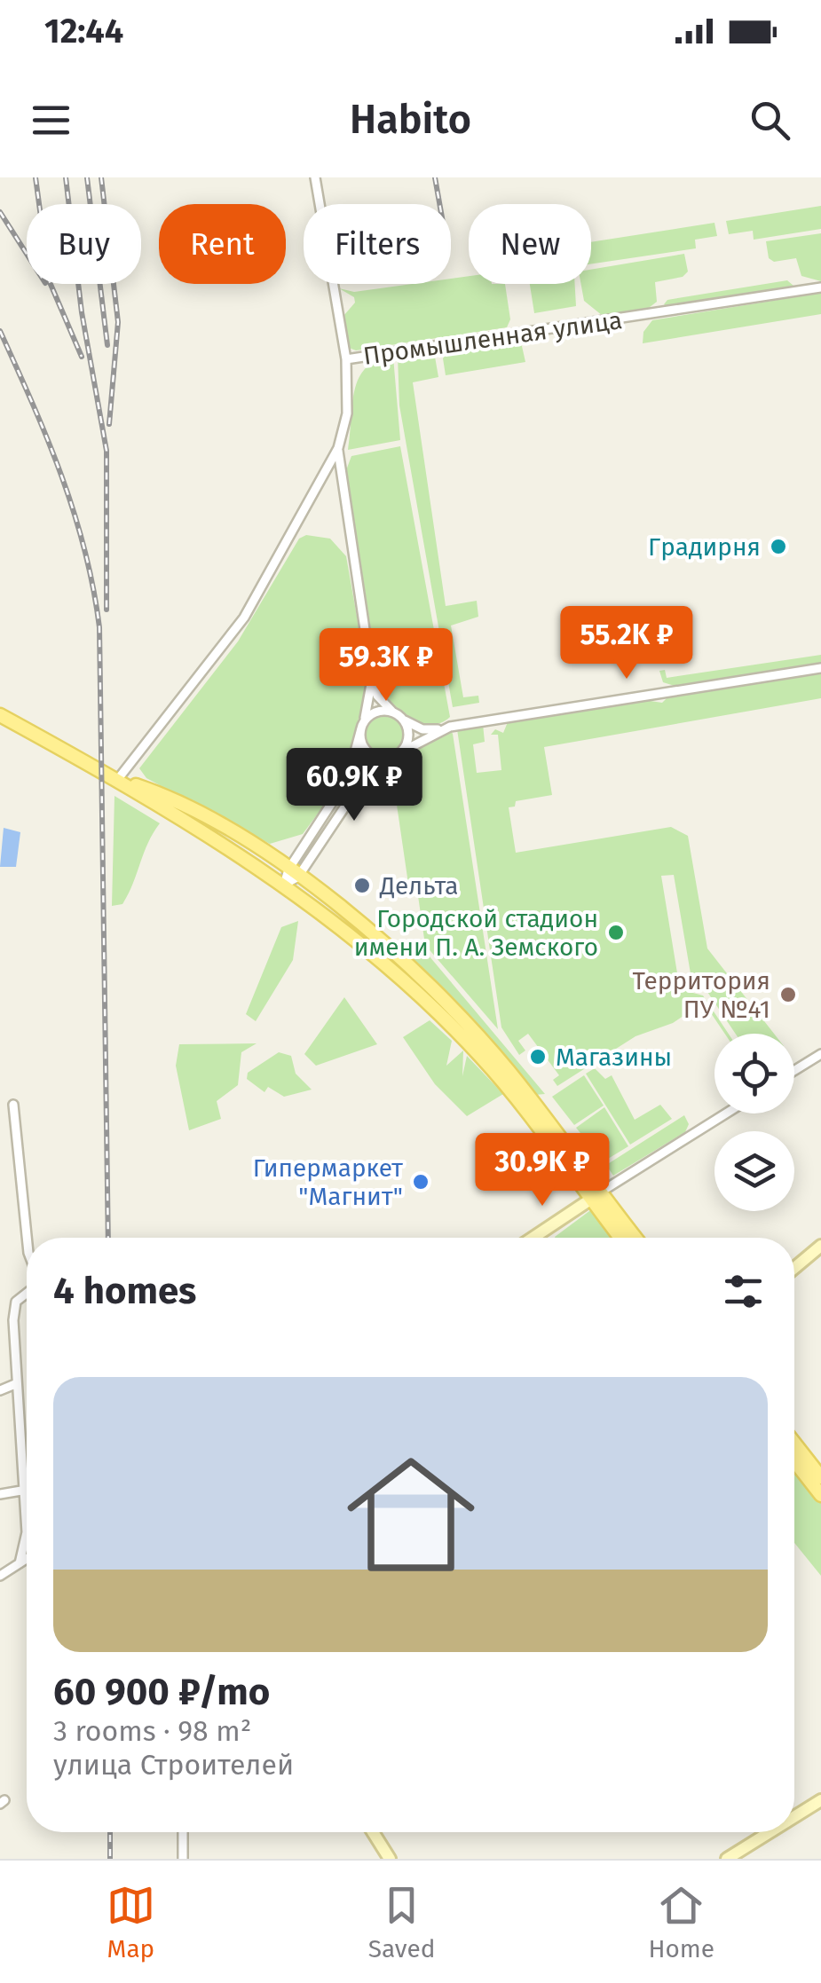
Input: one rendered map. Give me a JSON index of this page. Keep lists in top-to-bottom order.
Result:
{
  "streets": {
    "street": ["Промышленная улица"]
  },
  "places": [
    "Градирня",
    "Дельта",
    "Городской стадион имени П. А. Земского",
    "Территория ПУ №41",
    "Магазины",
    "Гипермаркет \"Магнит\""
  ],
  "page": {
    "status": "12:44",
    "header": "Habito",
    "chip": [
      "Buy",
      "Rent",
      "Filters",
      "New"
    ],
    "price": [
      "55.2K ₽",
      "59.3K ₽",
      "60.9K ₽",
      "30.9K ₽"
    ],
    "heading": "4 homes",
    "list": [
      {
        "name": "60 900 ₽/mo",
        "note": "3 rooms · 98 m² · улица Строителей"
      }
    ],
    "tabs": ["Map", "Saved", "Home"]
  }
}
